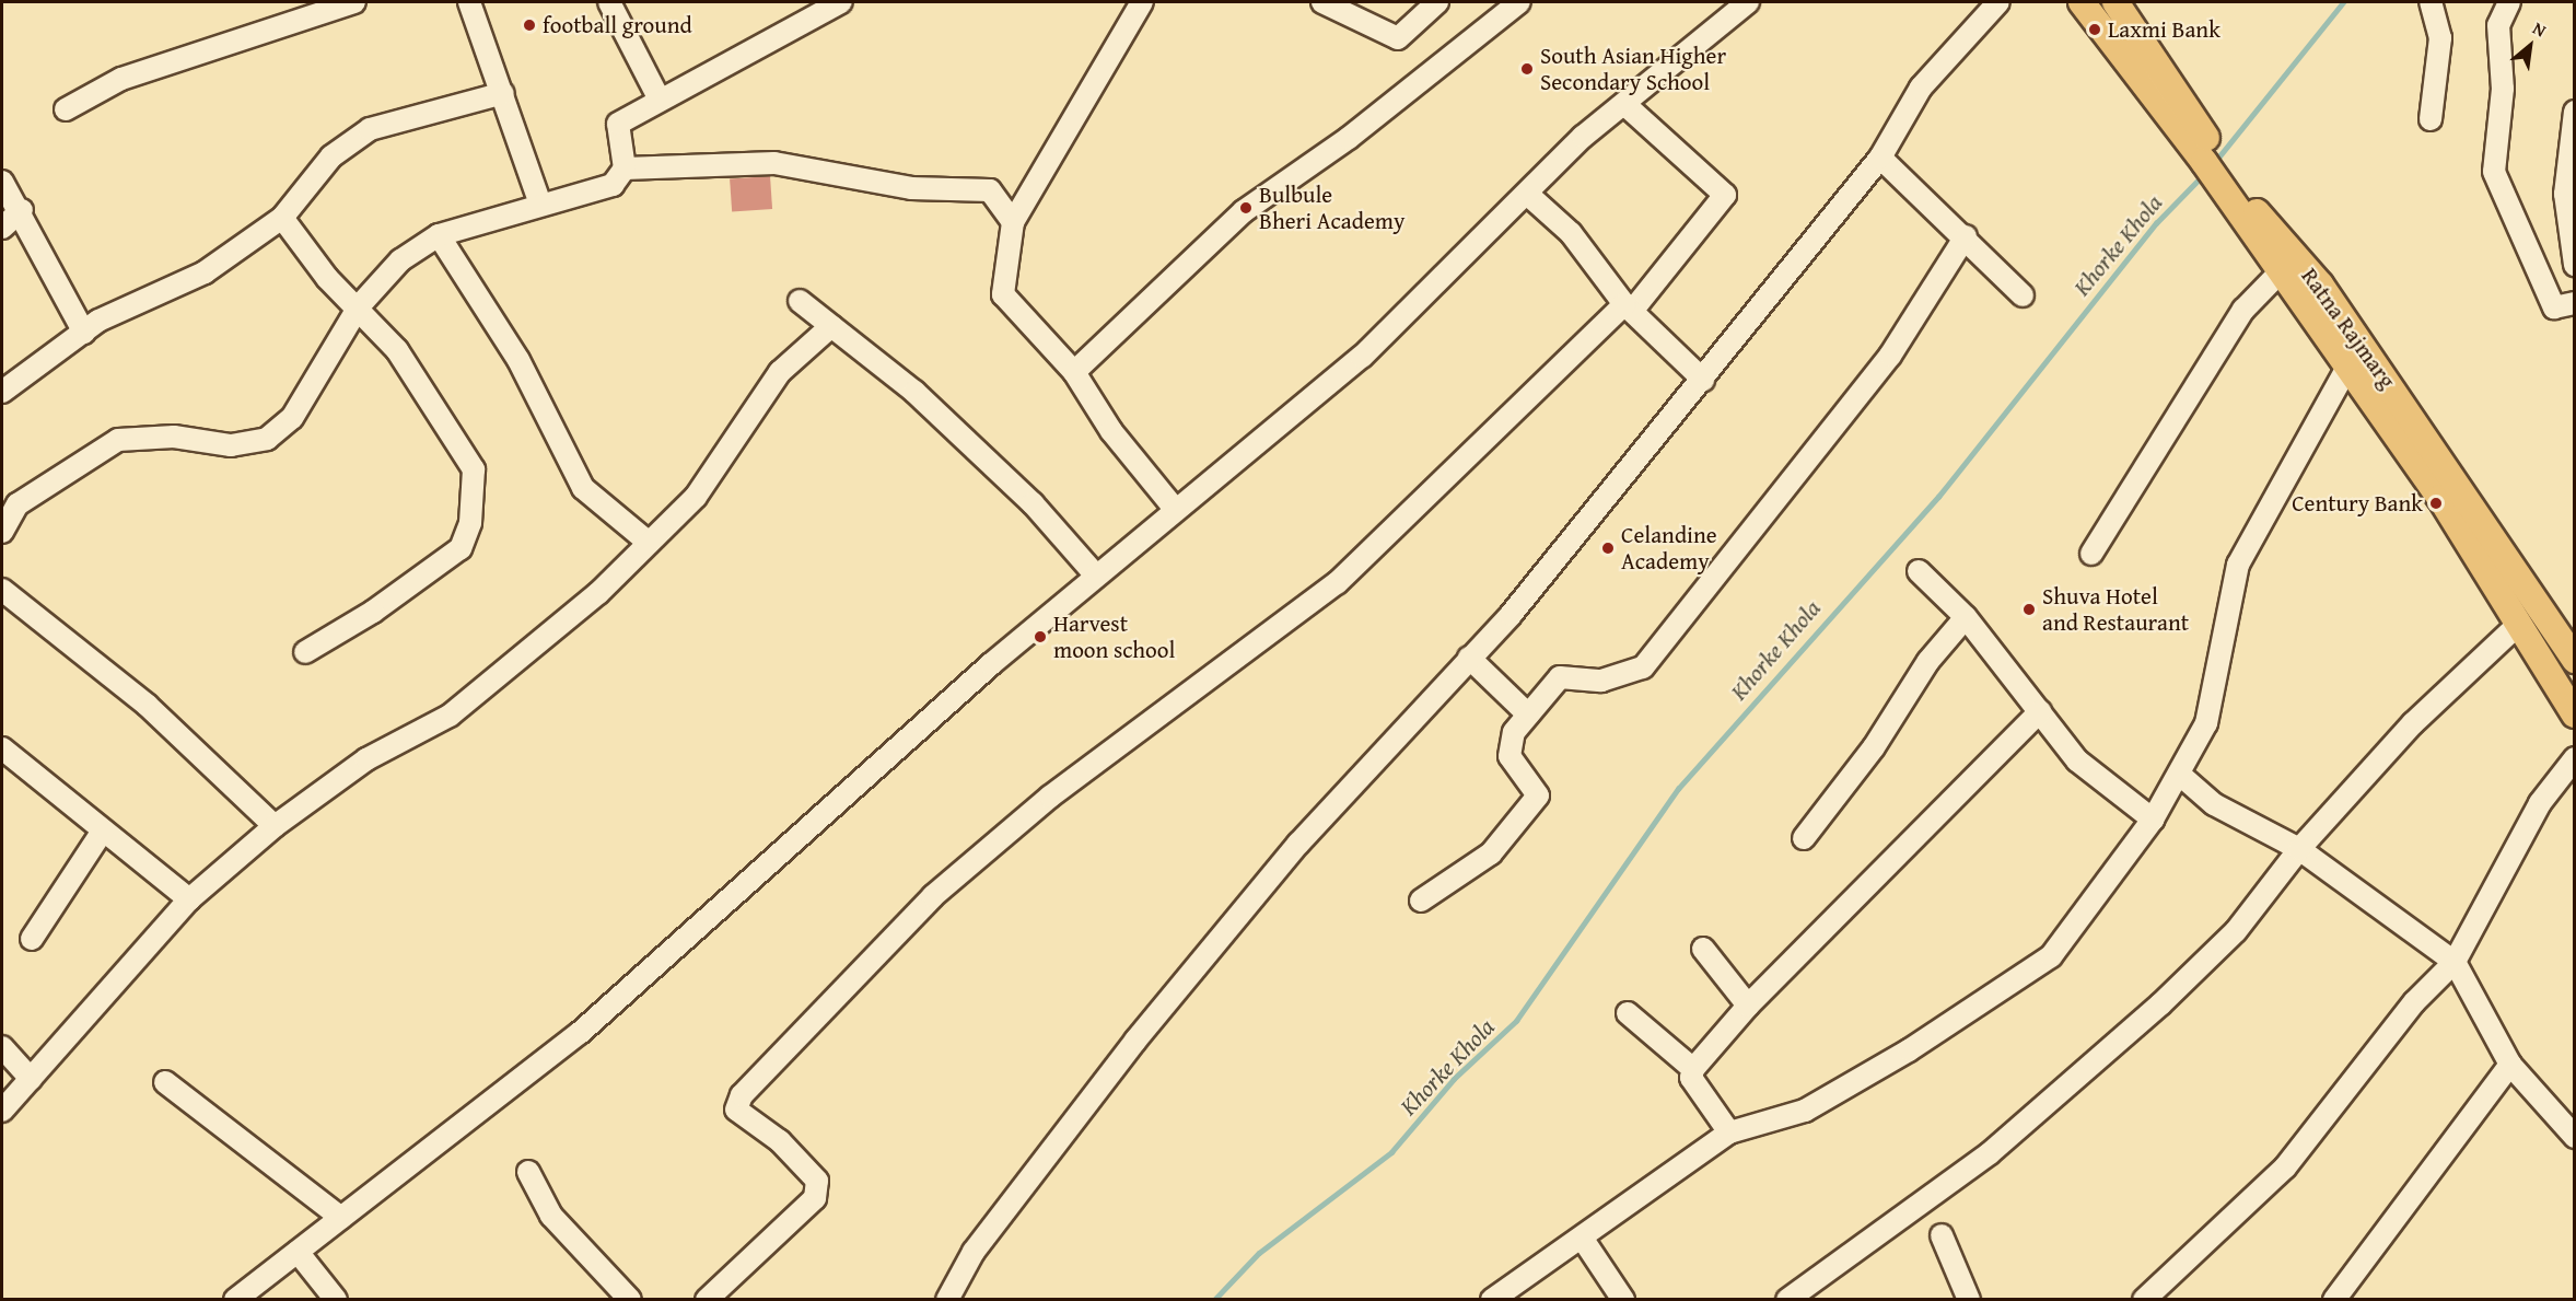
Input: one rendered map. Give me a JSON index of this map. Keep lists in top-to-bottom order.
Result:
{
  "streets": {
    "main road": ["Ratna Rajmarg"]
  },
  "water": ["Khorke Khola"],
  "places": [
    "football ground",
    "Laxmi Bank",
    "South Asian Higher Secondary School",
    "Bulbule Bheri Academy",
    "Century Bank",
    "Celandine Academy",
    "Shuva Hotel and Restaurant",
    "Harvest moon school"
  ],
  "north": "top right"
}
